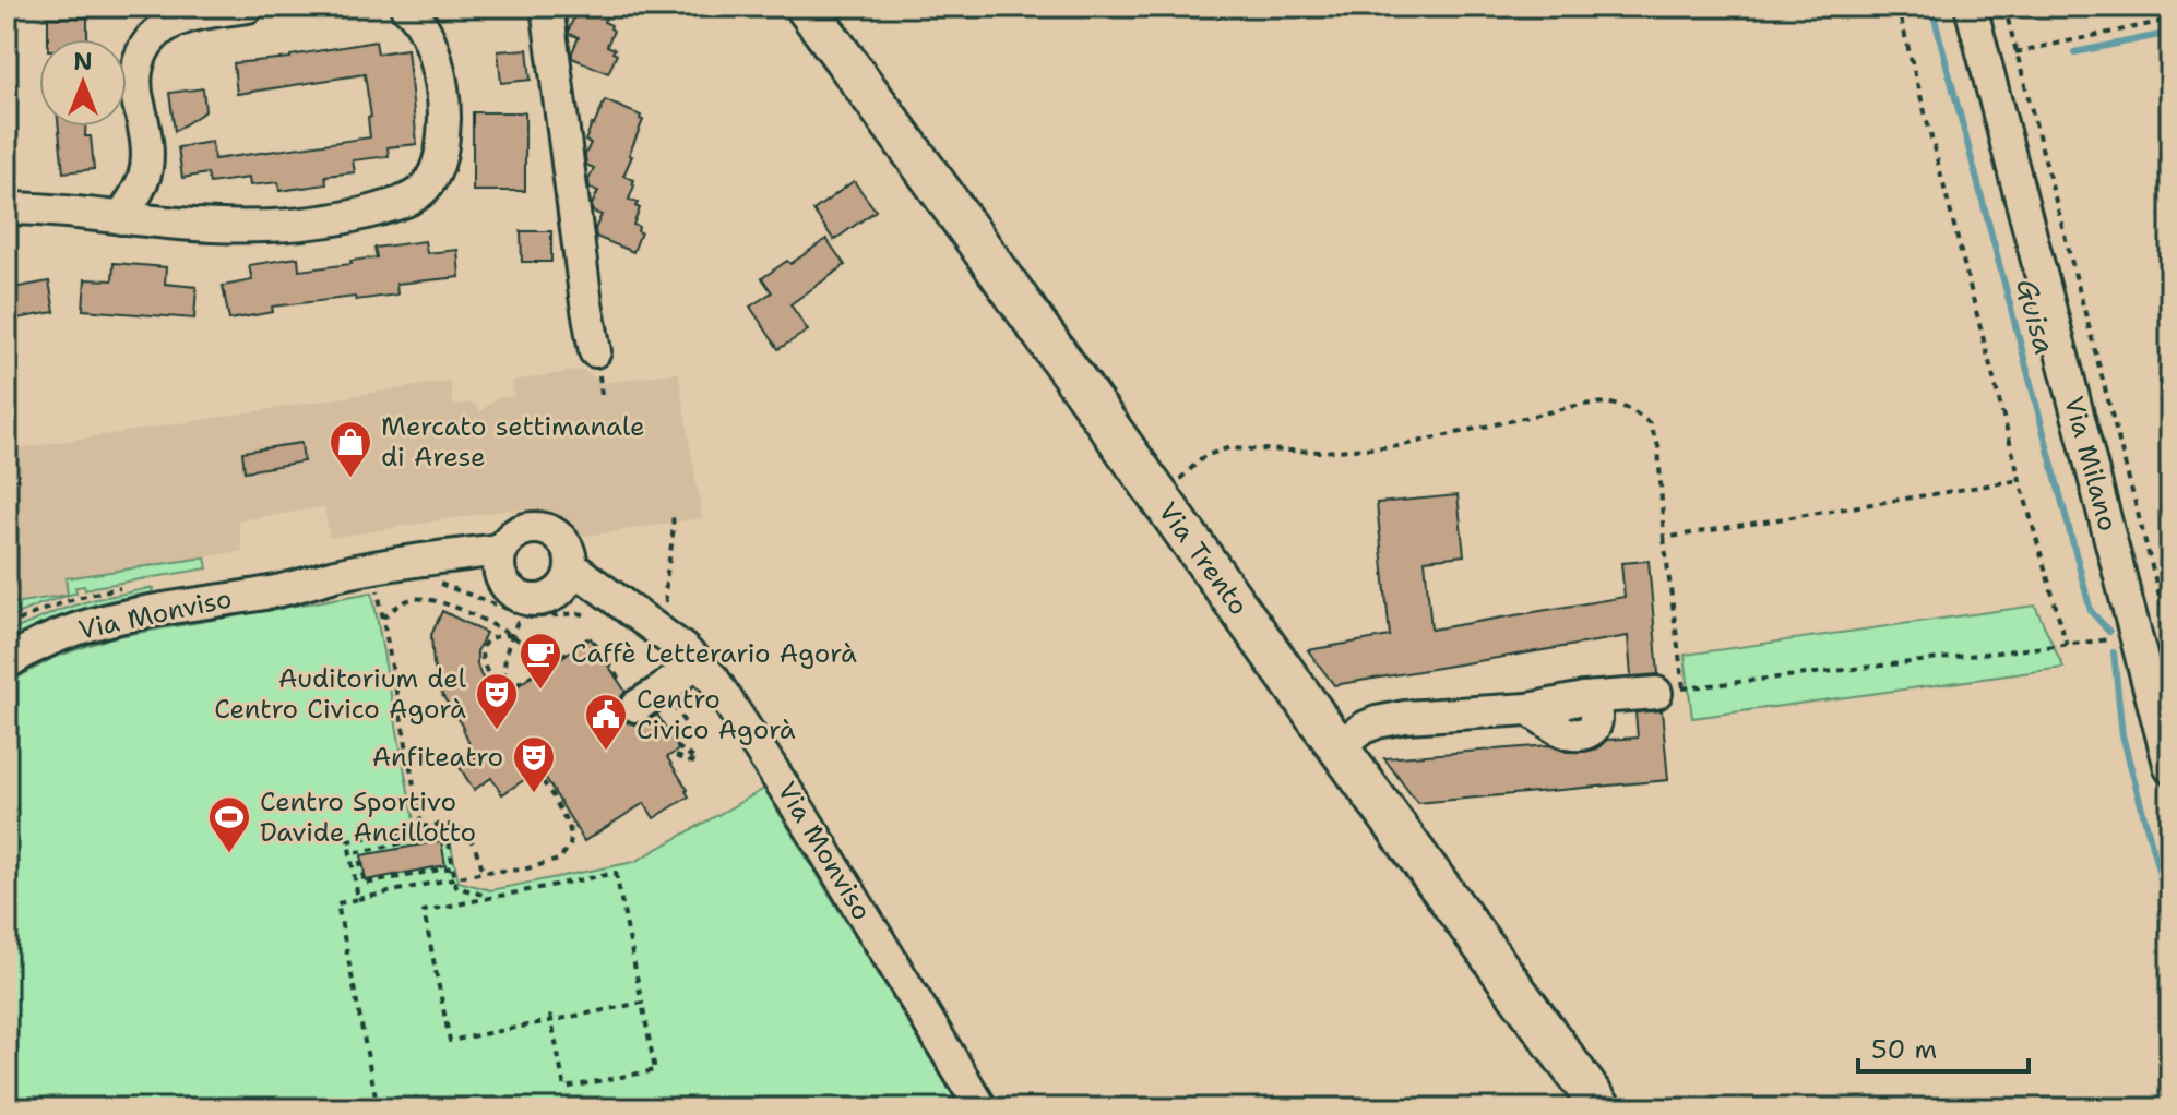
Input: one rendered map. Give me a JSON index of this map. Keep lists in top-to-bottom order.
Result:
{
  "streets": {
    "main road": ["Via Trento"],
    "street": ["Via Milano", "Via Monviso"]
  },
  "water": ["Guisa"],
  "places": {
    "shop": ["Mercato settimanale di Arese"],
    "cafe": ["Caffè Letterario Agorà"],
    "theatre": ["Auditorium del Centro Civico Agorà", "Anfiteatro"],
    "public building": ["Centro Civico Agorà"],
    "sports": ["Centro Sportivo Davide Ancillotto"]
  },
  "scale_bar": "50 m",
  "north": "top"
}
